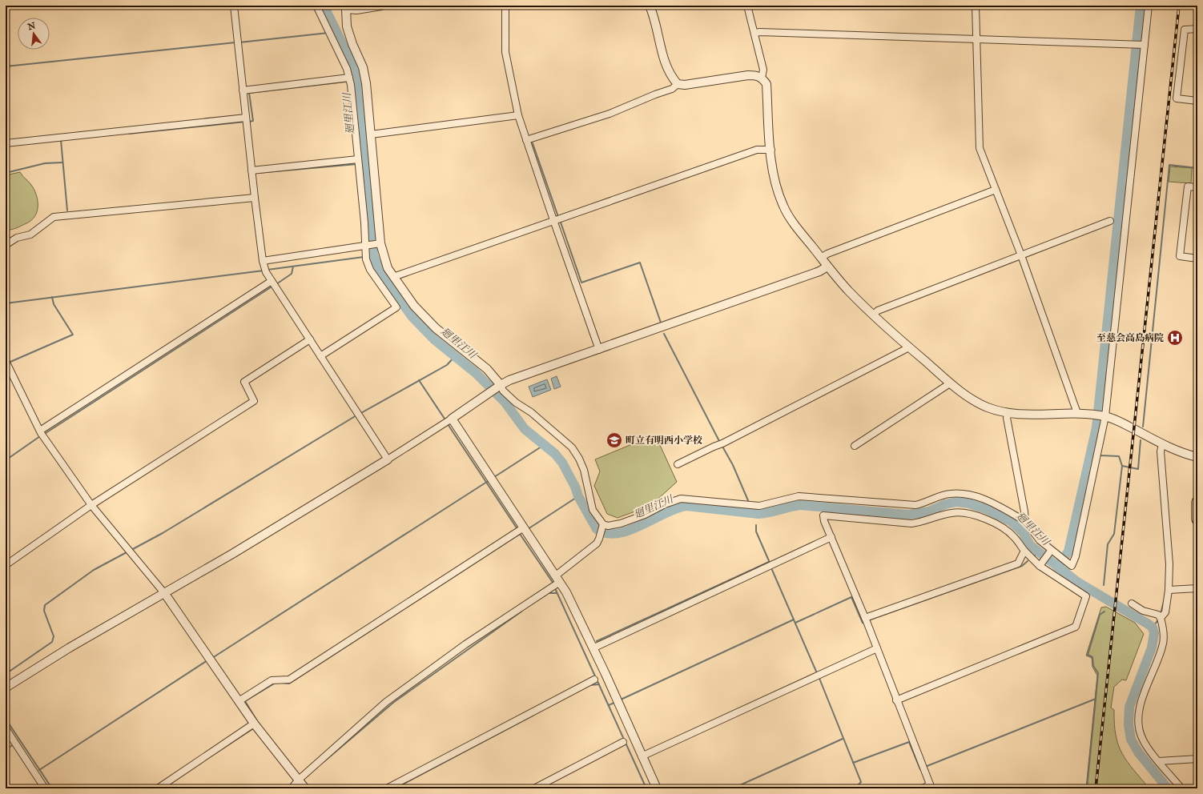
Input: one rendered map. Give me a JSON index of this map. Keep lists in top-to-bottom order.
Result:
{
  "water": ["廻里江川"],
  "places": {
    "hospital": ["至慈会高島病院"],
    "school or university": ["町立有明西小学校"]
  },
  "north": "top"
}
